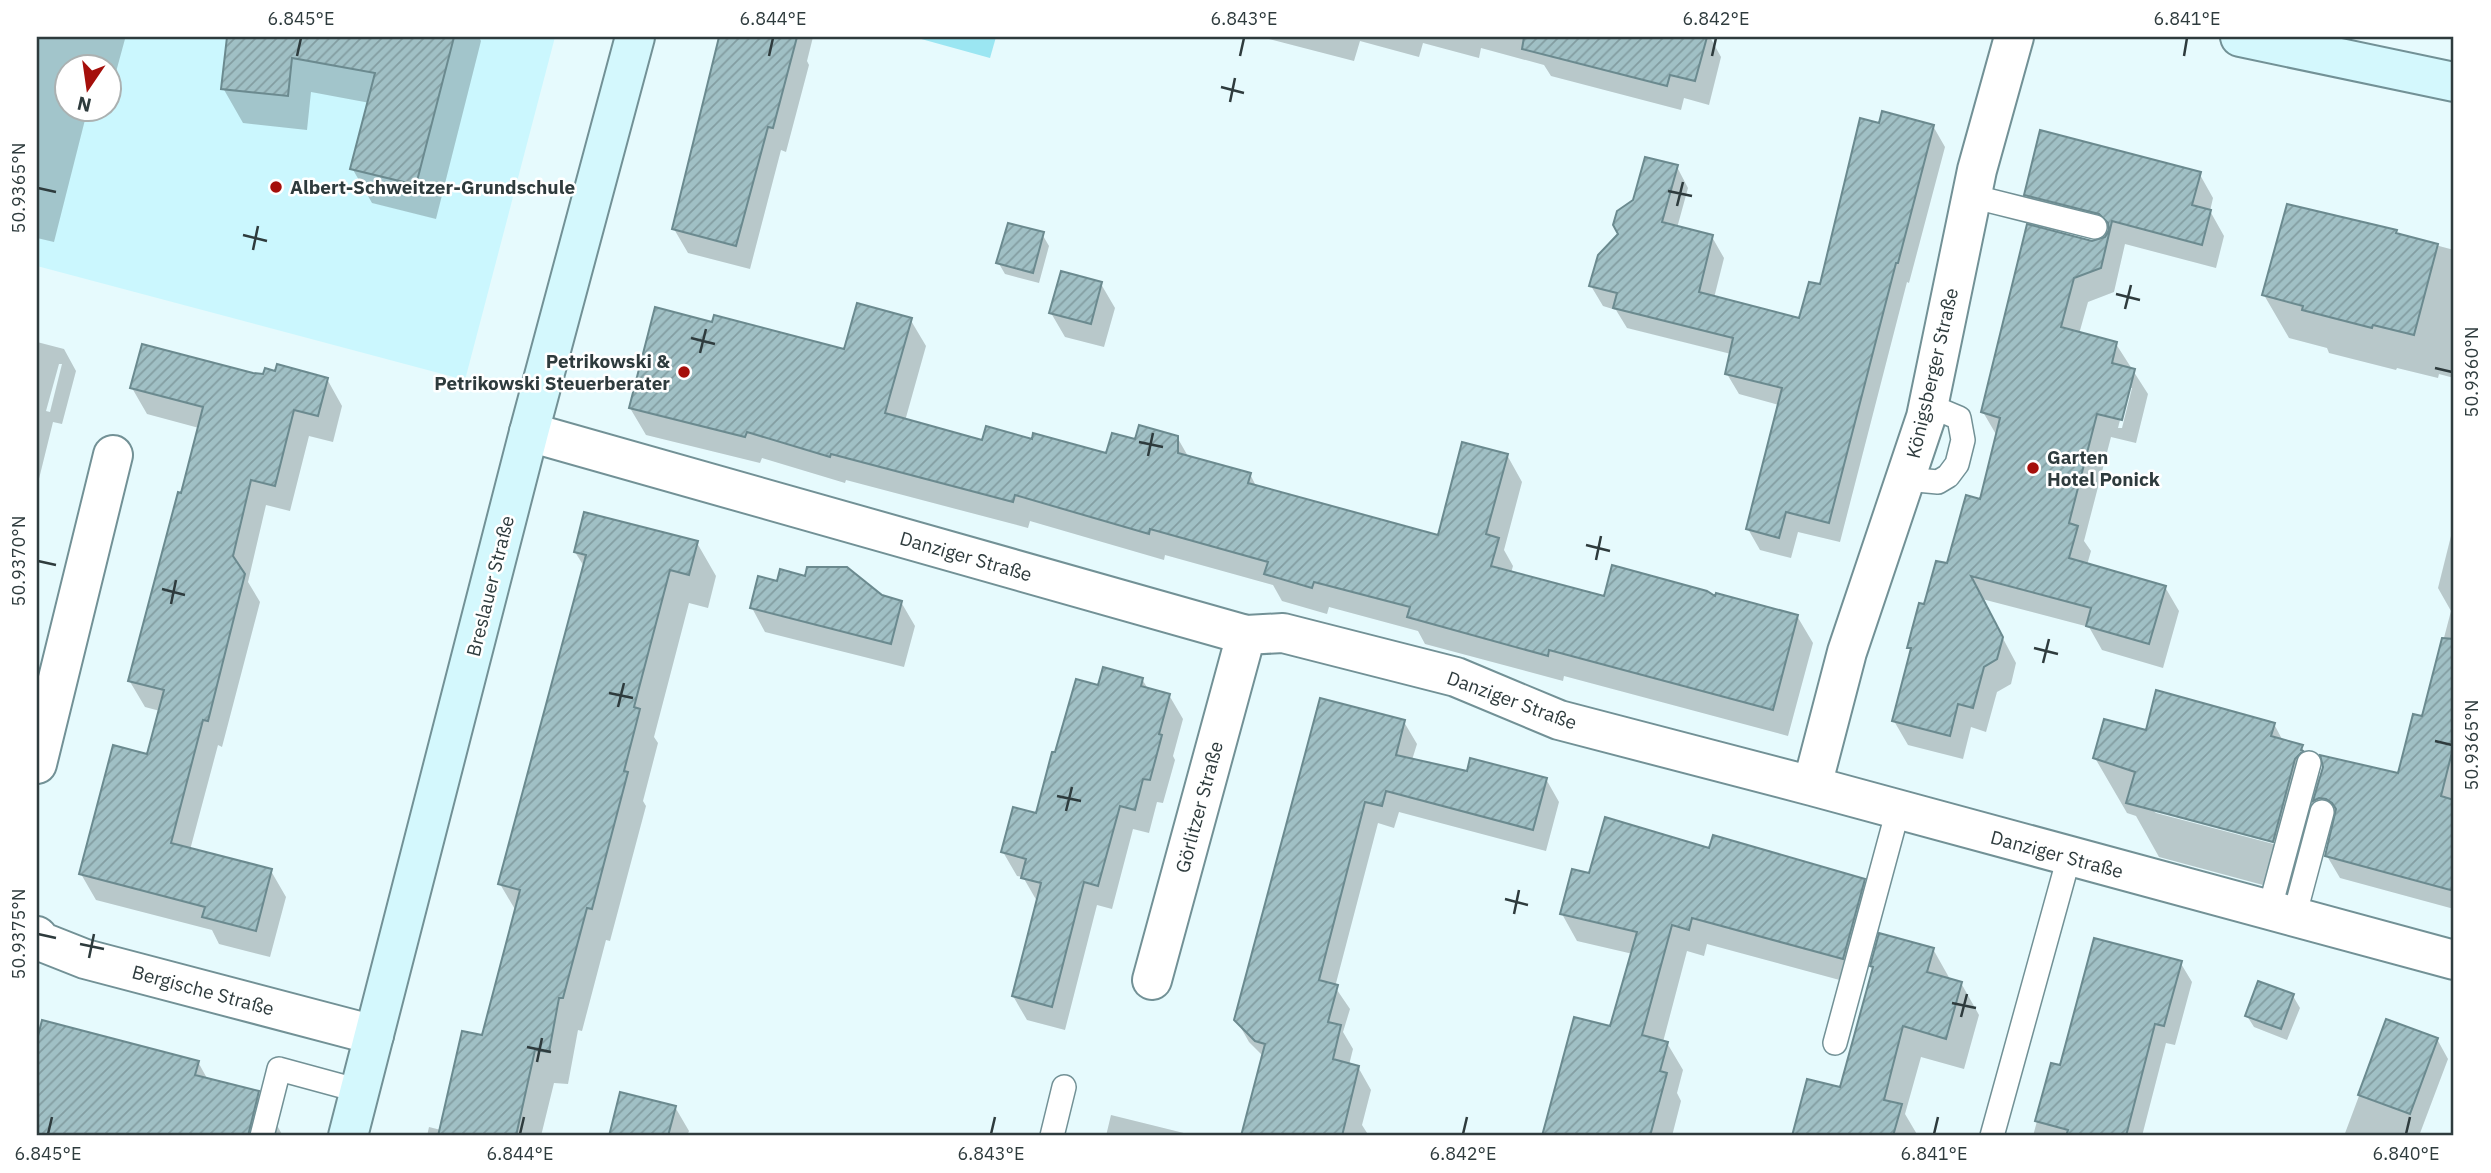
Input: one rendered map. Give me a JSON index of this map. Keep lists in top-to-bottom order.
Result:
{
  "streets": {
    "street": [
      "Königsberger Straße",
      "Danziger Straße",
      "Breslauer Straße",
      "Görlitzer Straße",
      "Bergische Straße"
    ]
  },
  "crossings": [
    ["Königsberger Straße", "Danziger Straße"],
    ["Danziger Straße", "Breslauer Straße"],
    ["Danziger Straße", "Görlitzer Straße"],
    ["Breslauer Straße", "Bergische Straße"]
  ],
  "places": ["Albert-Schweitzer-Grundschule", "Petrikowski & Petrikowski Steuerberater", "Garten Hotel Ponick"],
  "north": "bottom",
  "coordinates": [
    "6.845°E",
    "6.844°E",
    "6.843°E",
    "6.842°E",
    "6.841°E",
    "50.9365°N",
    "50.9360°N",
    "50.9370°N",
    "50.9375°N",
    "6.840°E"
  ]
}
